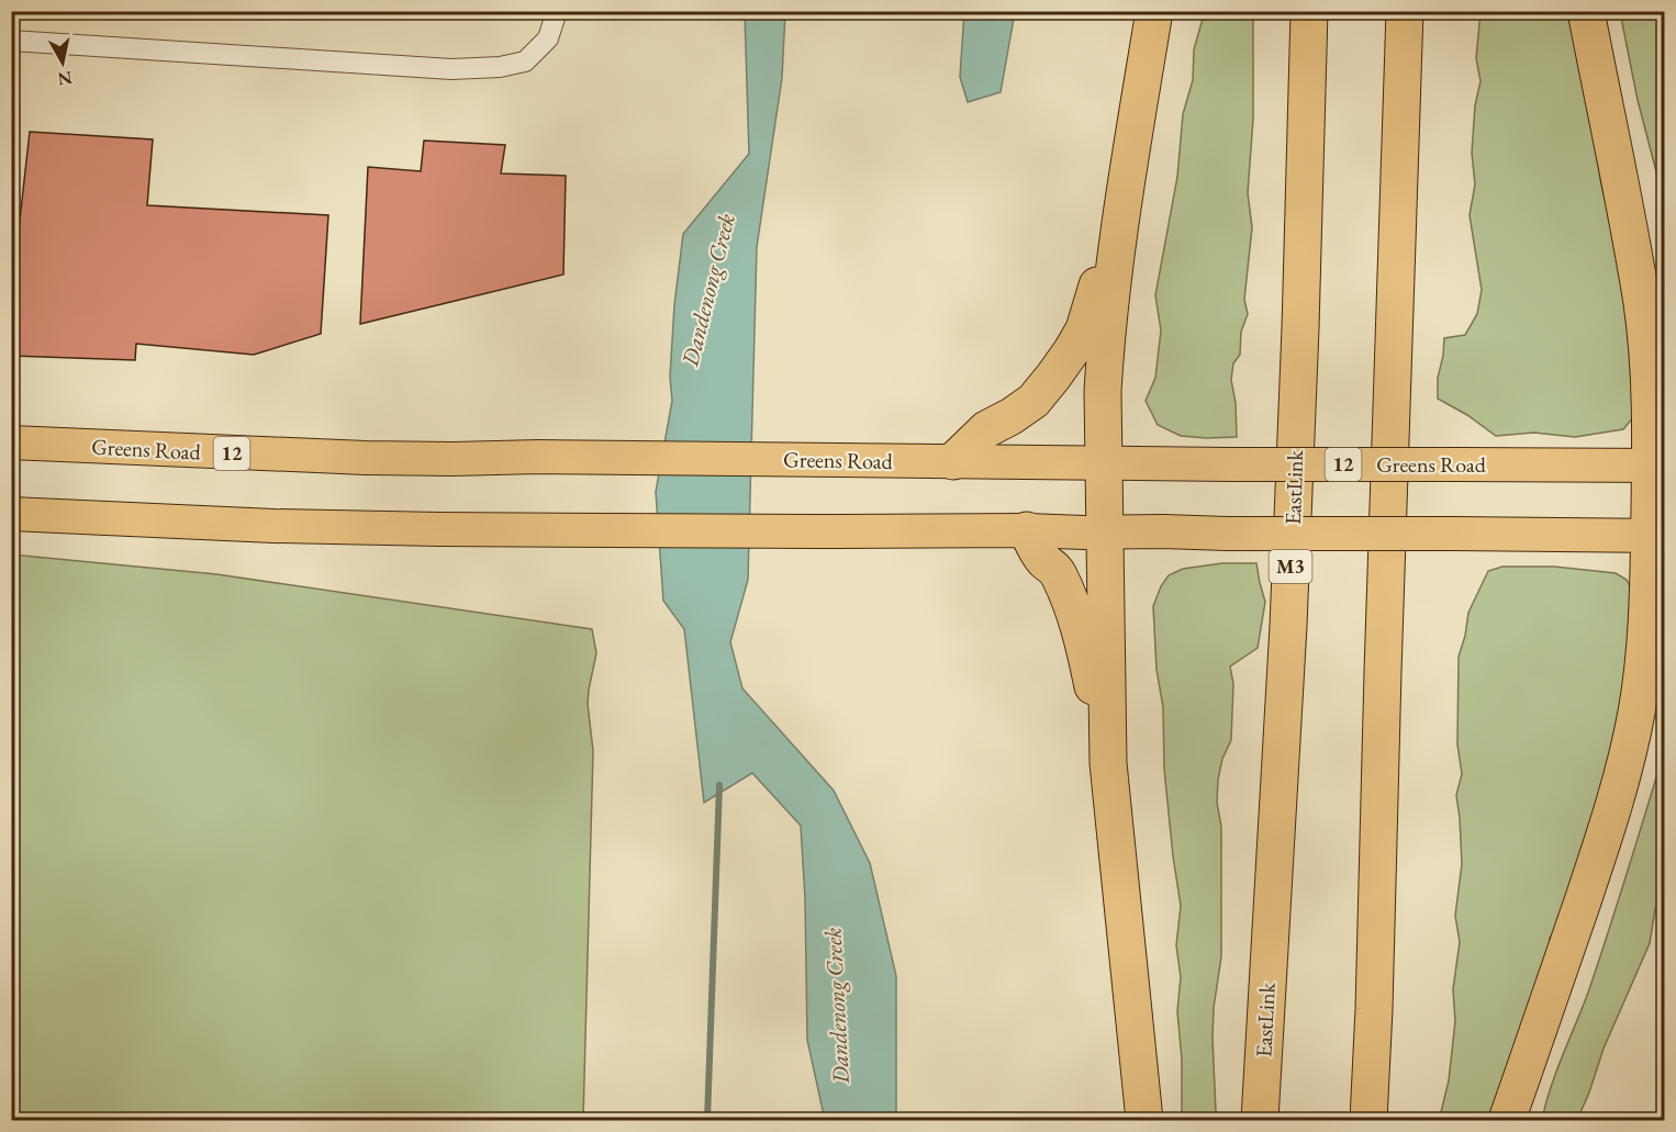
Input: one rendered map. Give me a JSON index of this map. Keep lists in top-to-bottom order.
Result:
{
  "streets": {
    "highway": ["EastLink", "M3"],
    "main road": ["Greens Road", "12"]
  },
  "water": ["Dandenong Creek"],
  "north": "bottom"
}
